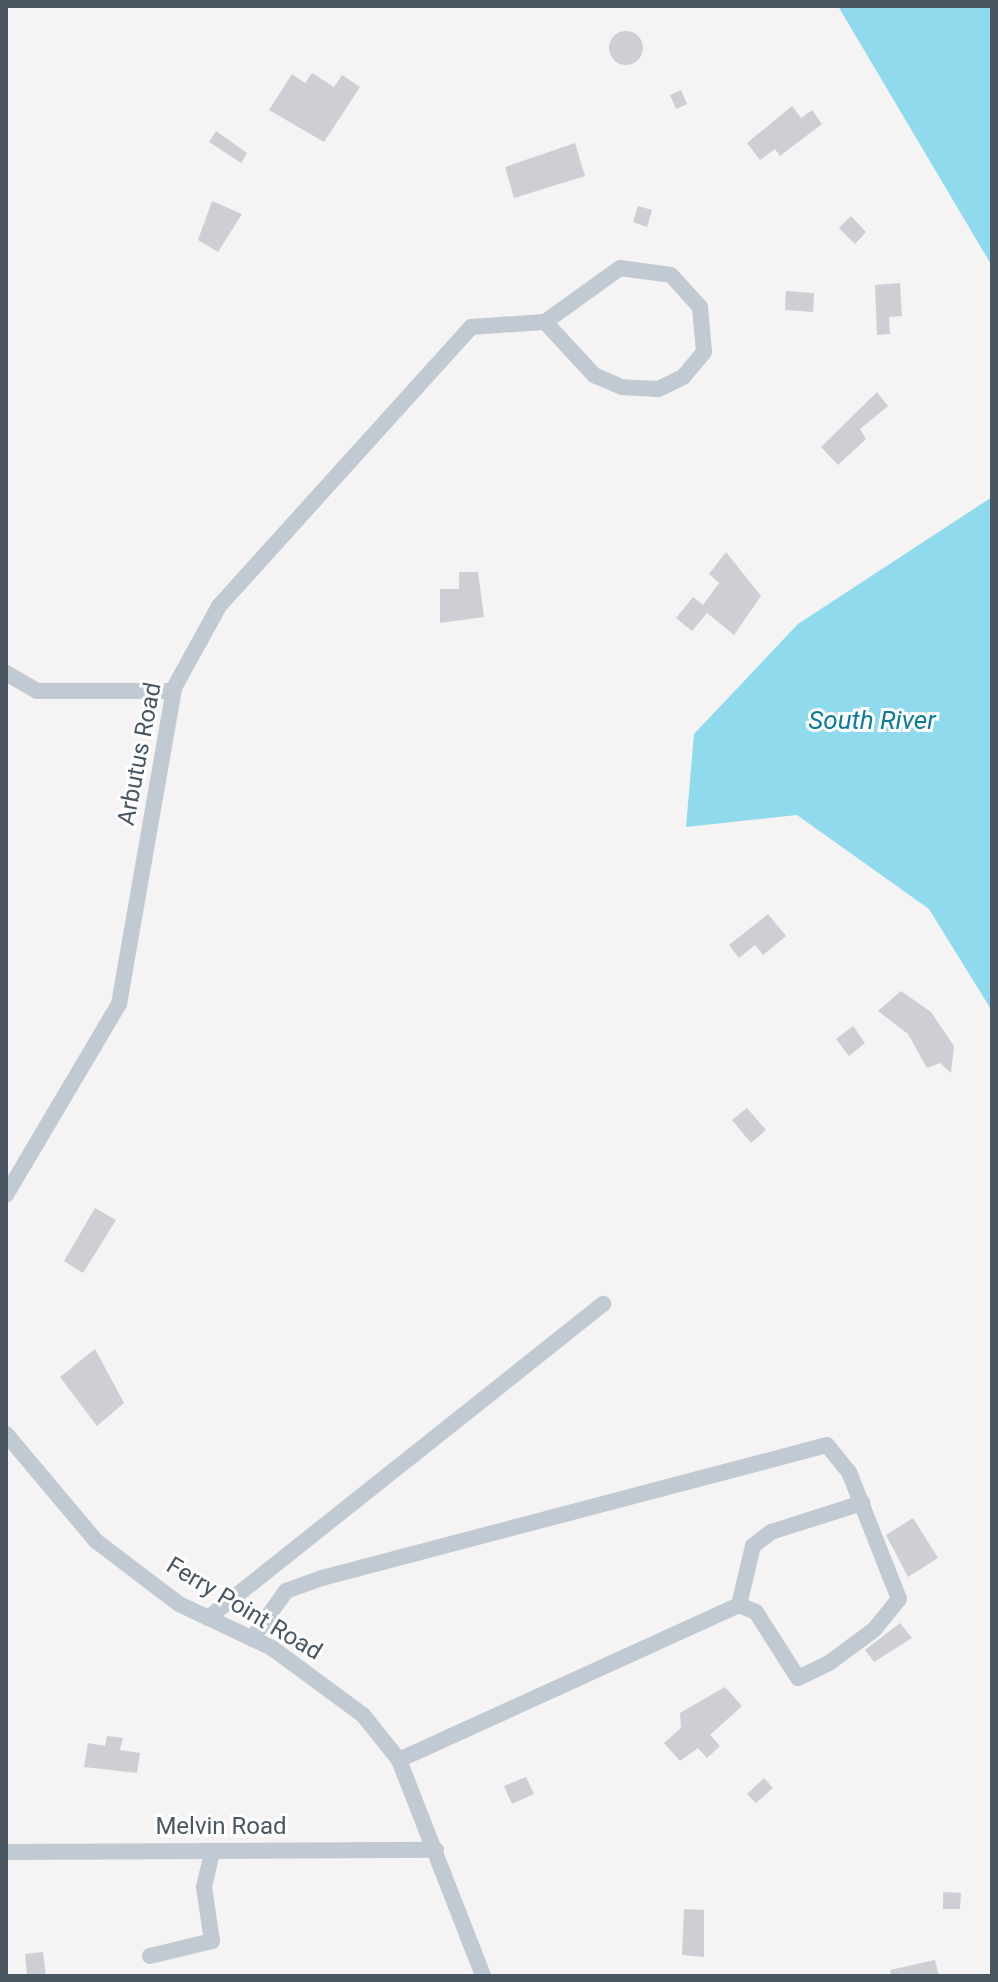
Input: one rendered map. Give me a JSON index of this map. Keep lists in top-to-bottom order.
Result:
{
  "streets": {
    "street": ["Arbutus Road", "Ferry Point Road", "Melvin Road"]
  },
  "crossings": [
    ["Ferry Point Road", "Melvin Road"]
  ],
  "water": ["South River"]
}
